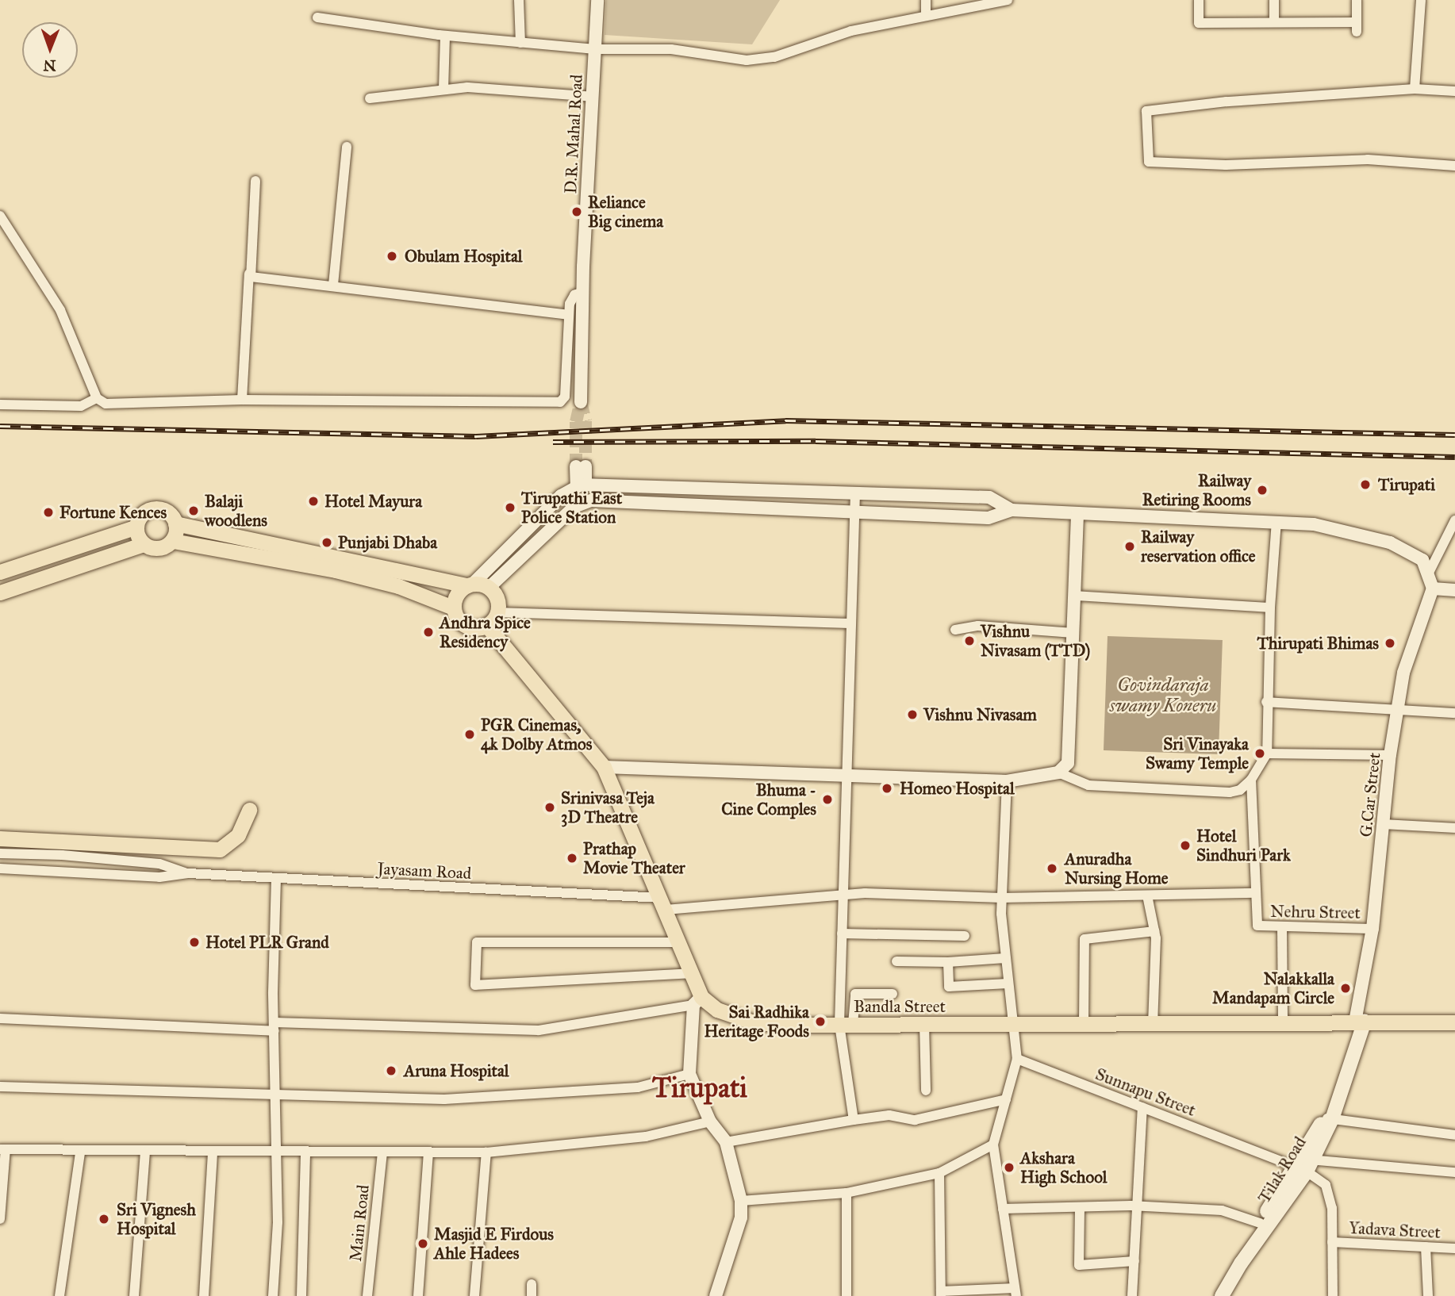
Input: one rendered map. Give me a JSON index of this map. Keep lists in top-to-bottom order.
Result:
{
  "streets": {
    "main road": ["Bandla Street", "Tilak Road"],
    "street": [
      "D.R. Mahal Road",
      "G.Car Street",
      "Jayasam Road",
      "Nehru Street",
      "Sunnapu Street",
      "Main Road",
      "Yadava Street"
    ]
  },
  "crossings": [
    ["G.Car Street", "Nehru Street"],
    ["G.Car Street", "Bandla Street"],
    ["G.Car Street", "Tilak Road"],
    ["Jayasam Road", "Nehru Street"],
    ["Bandla Street", "Tilak Road"],
    ["Sunnapu Street", "Tilak Road"]
  ],
  "districts": ["Tirupati"],
  "water": ["Govindaraja swamy Koneru"],
  "places": [
    "Reliance Big cinema",
    "Obulam Hospital",
    "Tirupati",
    "Railway Retiring Rooms",
    "Hotel Mayura",
    "Tirupathi East Police Station",
    "Balaji woodlens",
    "Fortune Kences",
    "Punjabi Dhaba",
    "Railway reservation office",
    "Andhra Spice Residency",
    "Vishnu Nivasam (TTD)",
    "Thirupati Bhimas",
    "Vishnu Nivasam",
    "PGR Cinemas, 4k Dolby Atmos",
    "Sri Vinayaka Swamy Temple",
    "Homeo Hospital",
    "Bhuma - Cine Comples",
    "Srinivasa Teja 3D Theatre",
    "Hotel Sindhuri Park",
    "Prathap Movie Theater",
    "Anuradha Nursing Home",
    "Hotel PLR Grand",
    "Nalakkalla Mandapam Circle",
    "Sai Radhika Heritage Foods",
    "Aruna Hospital",
    "Akshara High School",
    "Sri Vignesh Hospital",
    "Masjid E Firdous Ahle Hadees"
  ],
  "north": "bottom"
}
